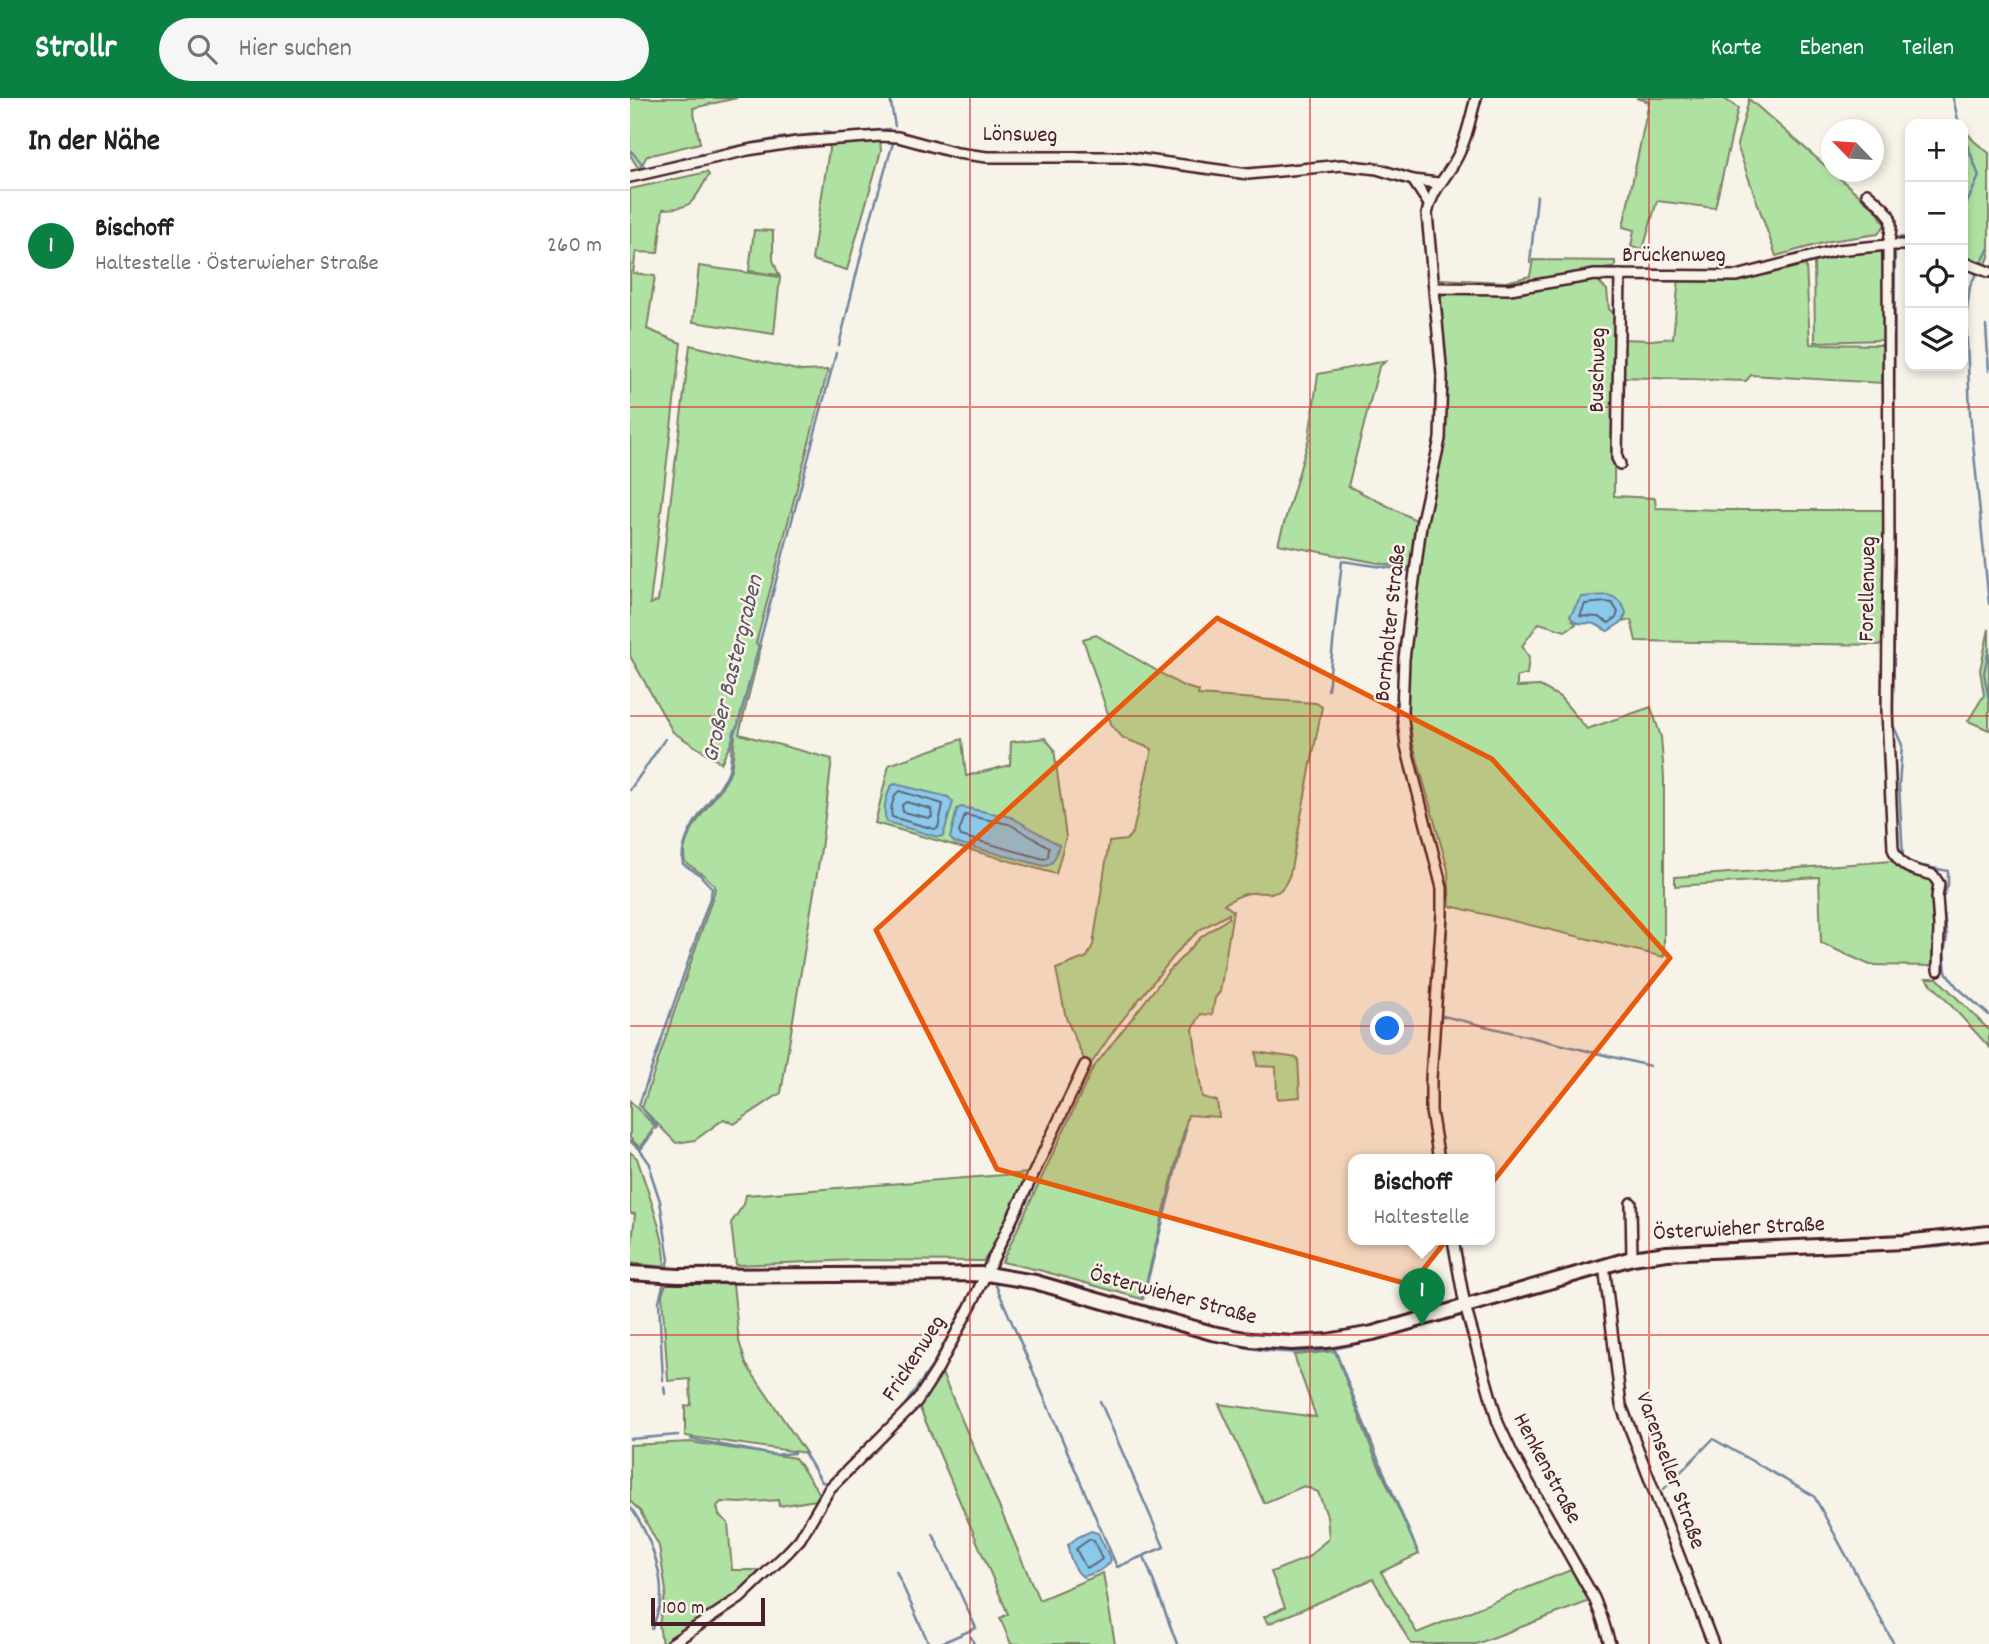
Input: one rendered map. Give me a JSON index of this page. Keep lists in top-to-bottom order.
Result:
{
  "streets": {
    "street": [
      "Lönsweg",
      "Brückenweg",
      "Buschweg",
      "Forellenweg",
      "Bornholter Straße",
      "Österwieher Straße",
      "Frickenweg",
      "Henkenstraße",
      "Varenseller Straße"
    ]
  },
  "crossings": [
    ["Lönsweg", "Bornholter Straße"],
    ["Brückenweg", "Buschweg"],
    ["Brückenweg", "Forellenweg"],
    ["Brückenweg", "Bornholter Straße"],
    ["Österwieher Straße", "Frickenweg"],
    ["Österwieher Straße", "Henkenstraße"],
    ["Österwieher Straße", "Varenseller Straße"]
  ],
  "water": ["Großer Bastergraben"],
  "scale_bar": "100 m",
  "north": "top left",
  "page": {
    "header": "Strollr",
    "search": "Hier suchen",
    "nav": ["Karte", "Ebenen", "Teilen"],
    "heading": "In der Nähe",
    "map_buttons": ["+", "−"],
    "list": [
      {
        "mark": "1",
        "name": "Bischoff",
        "note": "Haltestelle · Österwieher Straße",
        "value": "260 m"
      }
    ],
    "popup": ["Bischoff", "Haltestelle"],
    "pins": "1",
    "scale": "100 m"
  }
}
